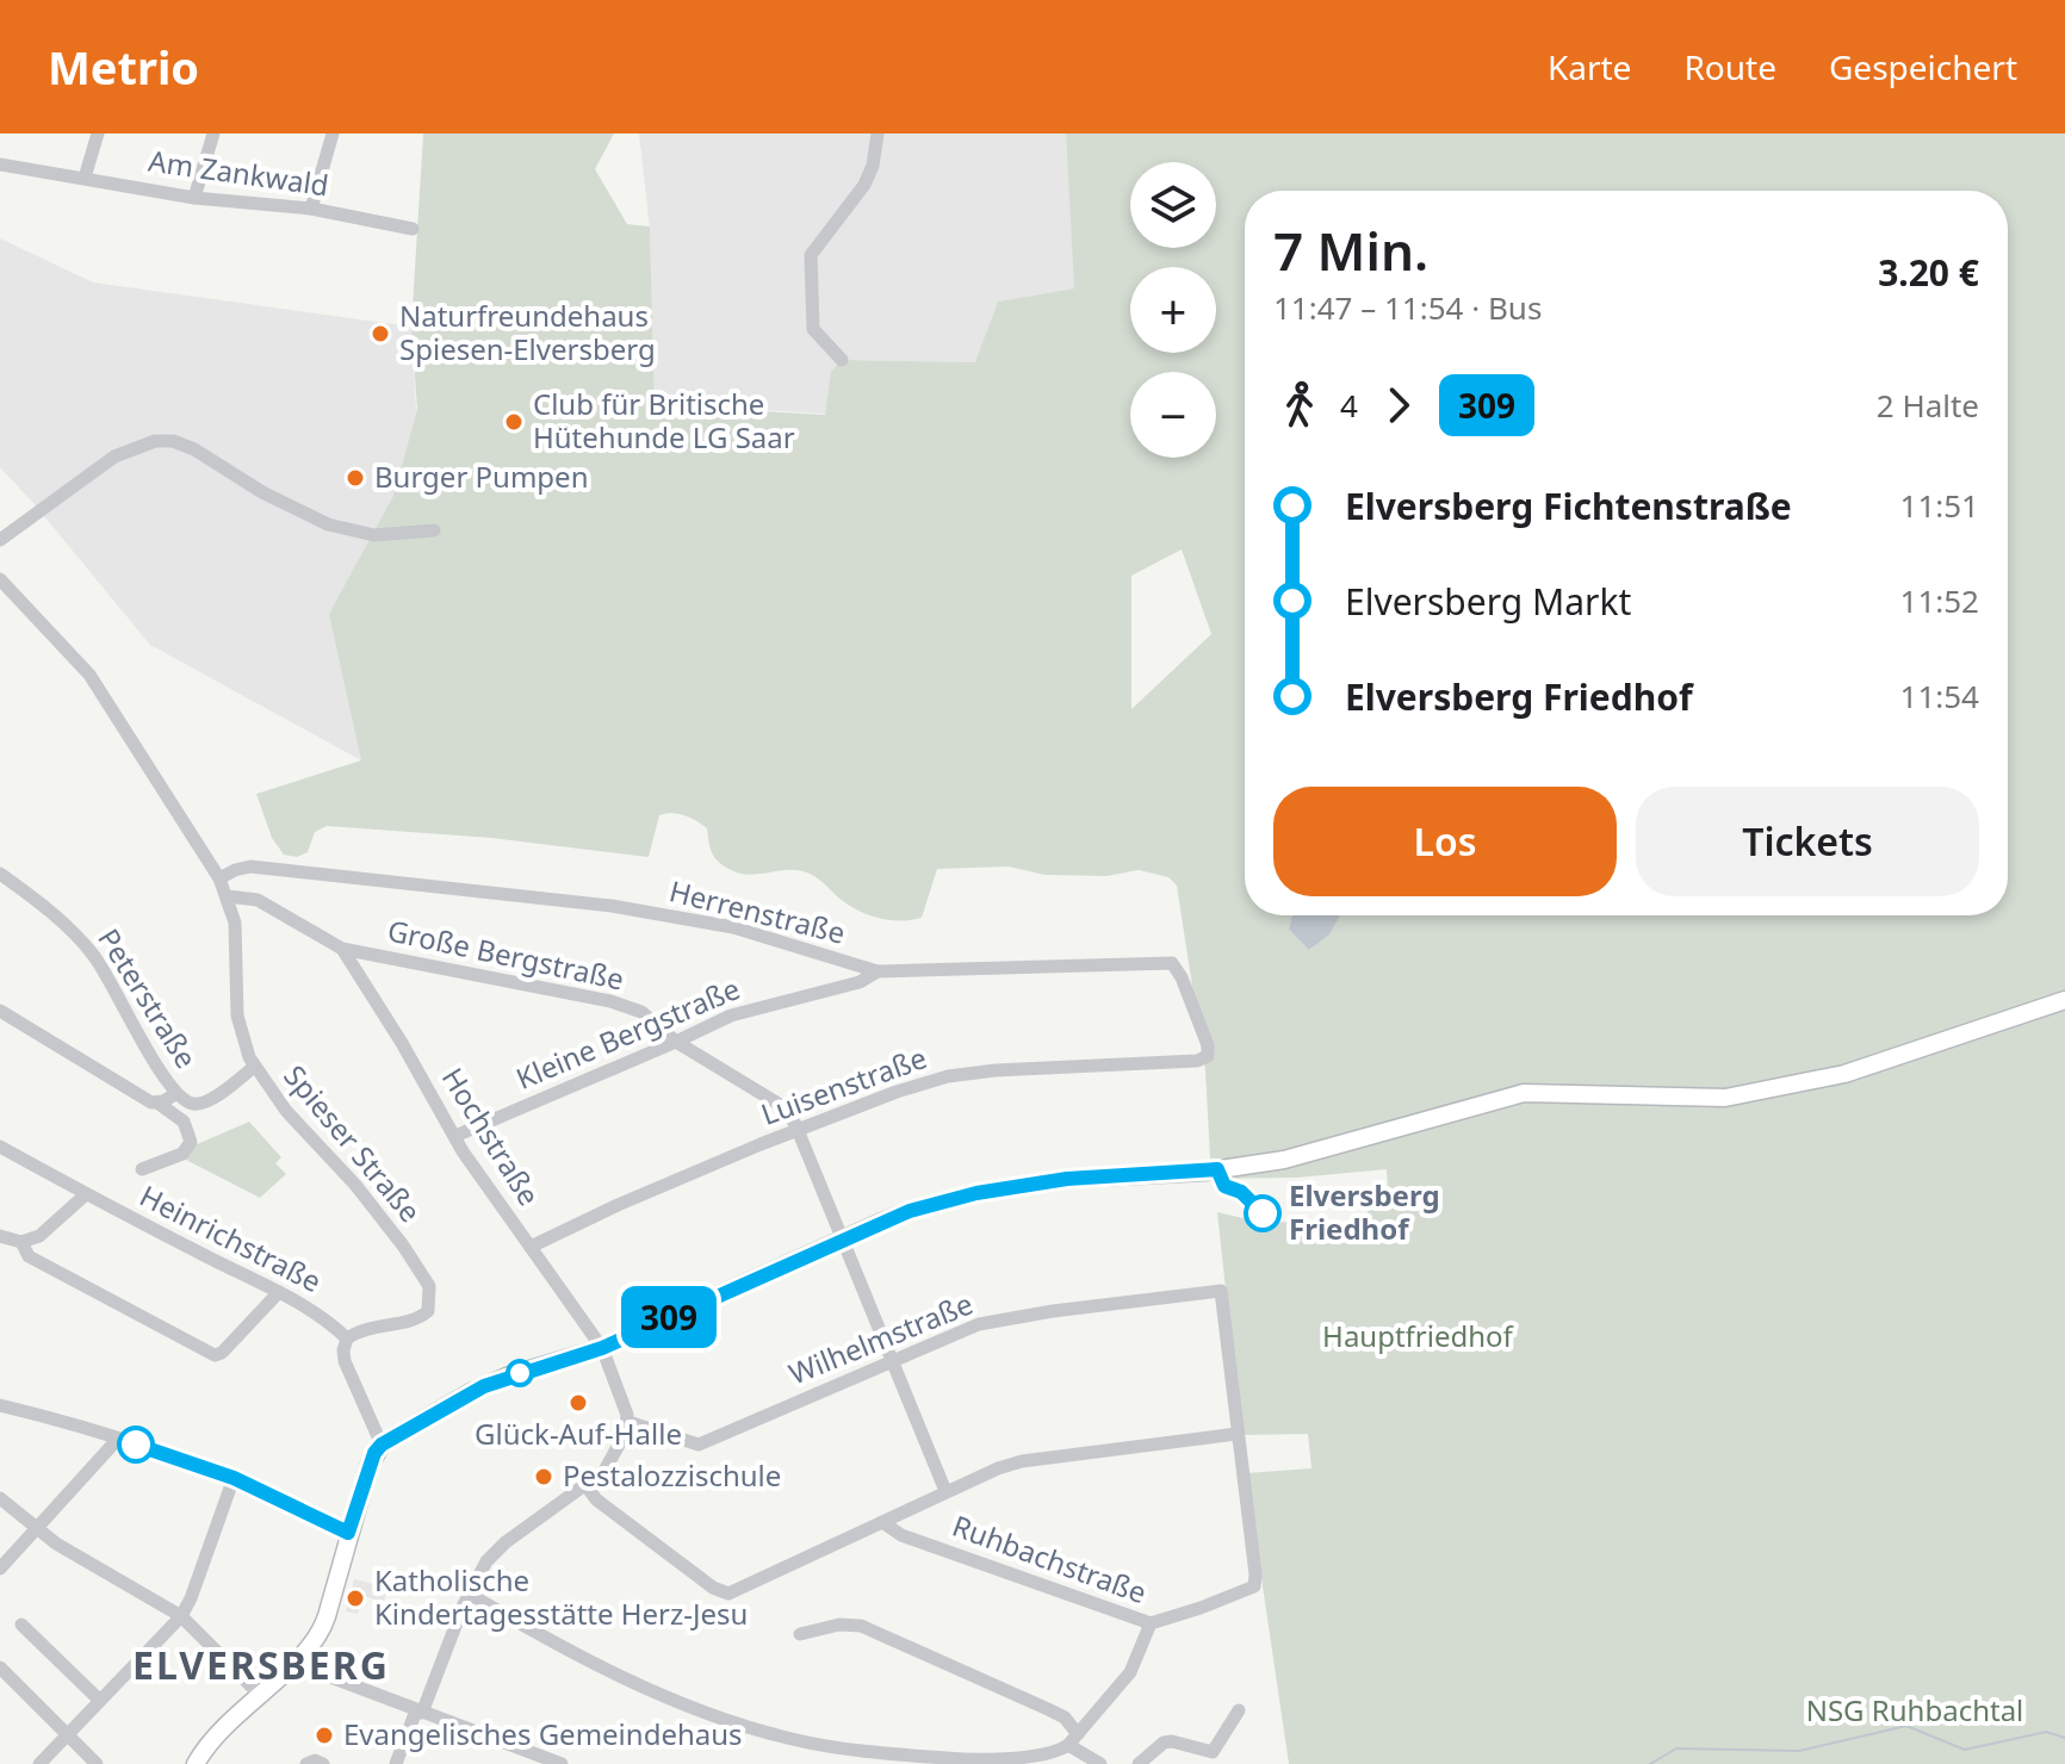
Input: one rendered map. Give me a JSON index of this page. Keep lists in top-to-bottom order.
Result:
{
  "streets": {
    "street": [
      "Am Zankwald",
      "Herrenstraße",
      "Große Bergstraße",
      "Peterstraße",
      "Kleine Bergstraße",
      "Luisenstraße",
      "Hochstraße",
      "Spieser Straße",
      "Heinrichstraße",
      "Wilhelmstraße",
      "Ruhbachstraße"
    ]
  },
  "crossings": [
    ["Herrenstraße", "Kleine Bergstraße"],
    ["Herrenstraße", "Luisenstraße"],
    ["Herrenstraße", "Spieser Straße"],
    ["Große Bergstraße", "Kleine Bergstraße"],
    ["Große Bergstraße", "Luisenstraße"],
    ["Große Bergstraße", "Hochstraße"],
    ["Große Bergstraße", "Spieser Straße"],
    ["Große Bergstraße", "Wilhelmstraße"],
    ["Peterstraße", "Spieser Straße"],
    ["Kleine Bergstraße", "Hochstraße"],
    ["Luisenstraße", "Hochstraße"],
    ["Hochstraße", "Wilhelmstraße"],
    ["Spieser Straße", "Heinrichstraße"],
    ["Wilhelmstraße", "Ruhbachstraße"]
  ],
  "districts": ["ELVERSBERG"],
  "parks": ["Hauptfriedhof", "NSG Ruhbachtal"],
  "places": [
    "Naturfreundehaus Spiesen-Elversberg",
    "Club für Britische Hütehunde LG Saar",
    "Burger Pumpen",
    "Elversberg Friedhof",
    "Glück-Auf-Halle",
    "Pestalozzischule",
    "Katholische Kindertagesstätte Herz-Jesu",
    "Evangelisches Gemeindehaus"
  ],
  "lines": ["bus line 309"],
  "page": {
    "header": "Metrio",
    "nav": ["Karte", "Route", "Gespeichert"],
    "on_map": "309",
    "map_buttons": ["+", "−"],
    "heading": ["7 Min.", "11:47 – 11:54 · Bus", "3.20 €"],
    "legs": ["4", "309", "2 Halte"],
    "list": [
      {
        "name": "Elversberg Fichtenstraße",
        "value": "11:51"
      },
      {
        "name": "Elversberg Markt",
        "value": "11:52"
      },
      {
        "name": "Elversberg Friedhof",
        "value": "11:54"
      }
    ],
    "buttons": ["Los", "Tickets"]
  }
}
